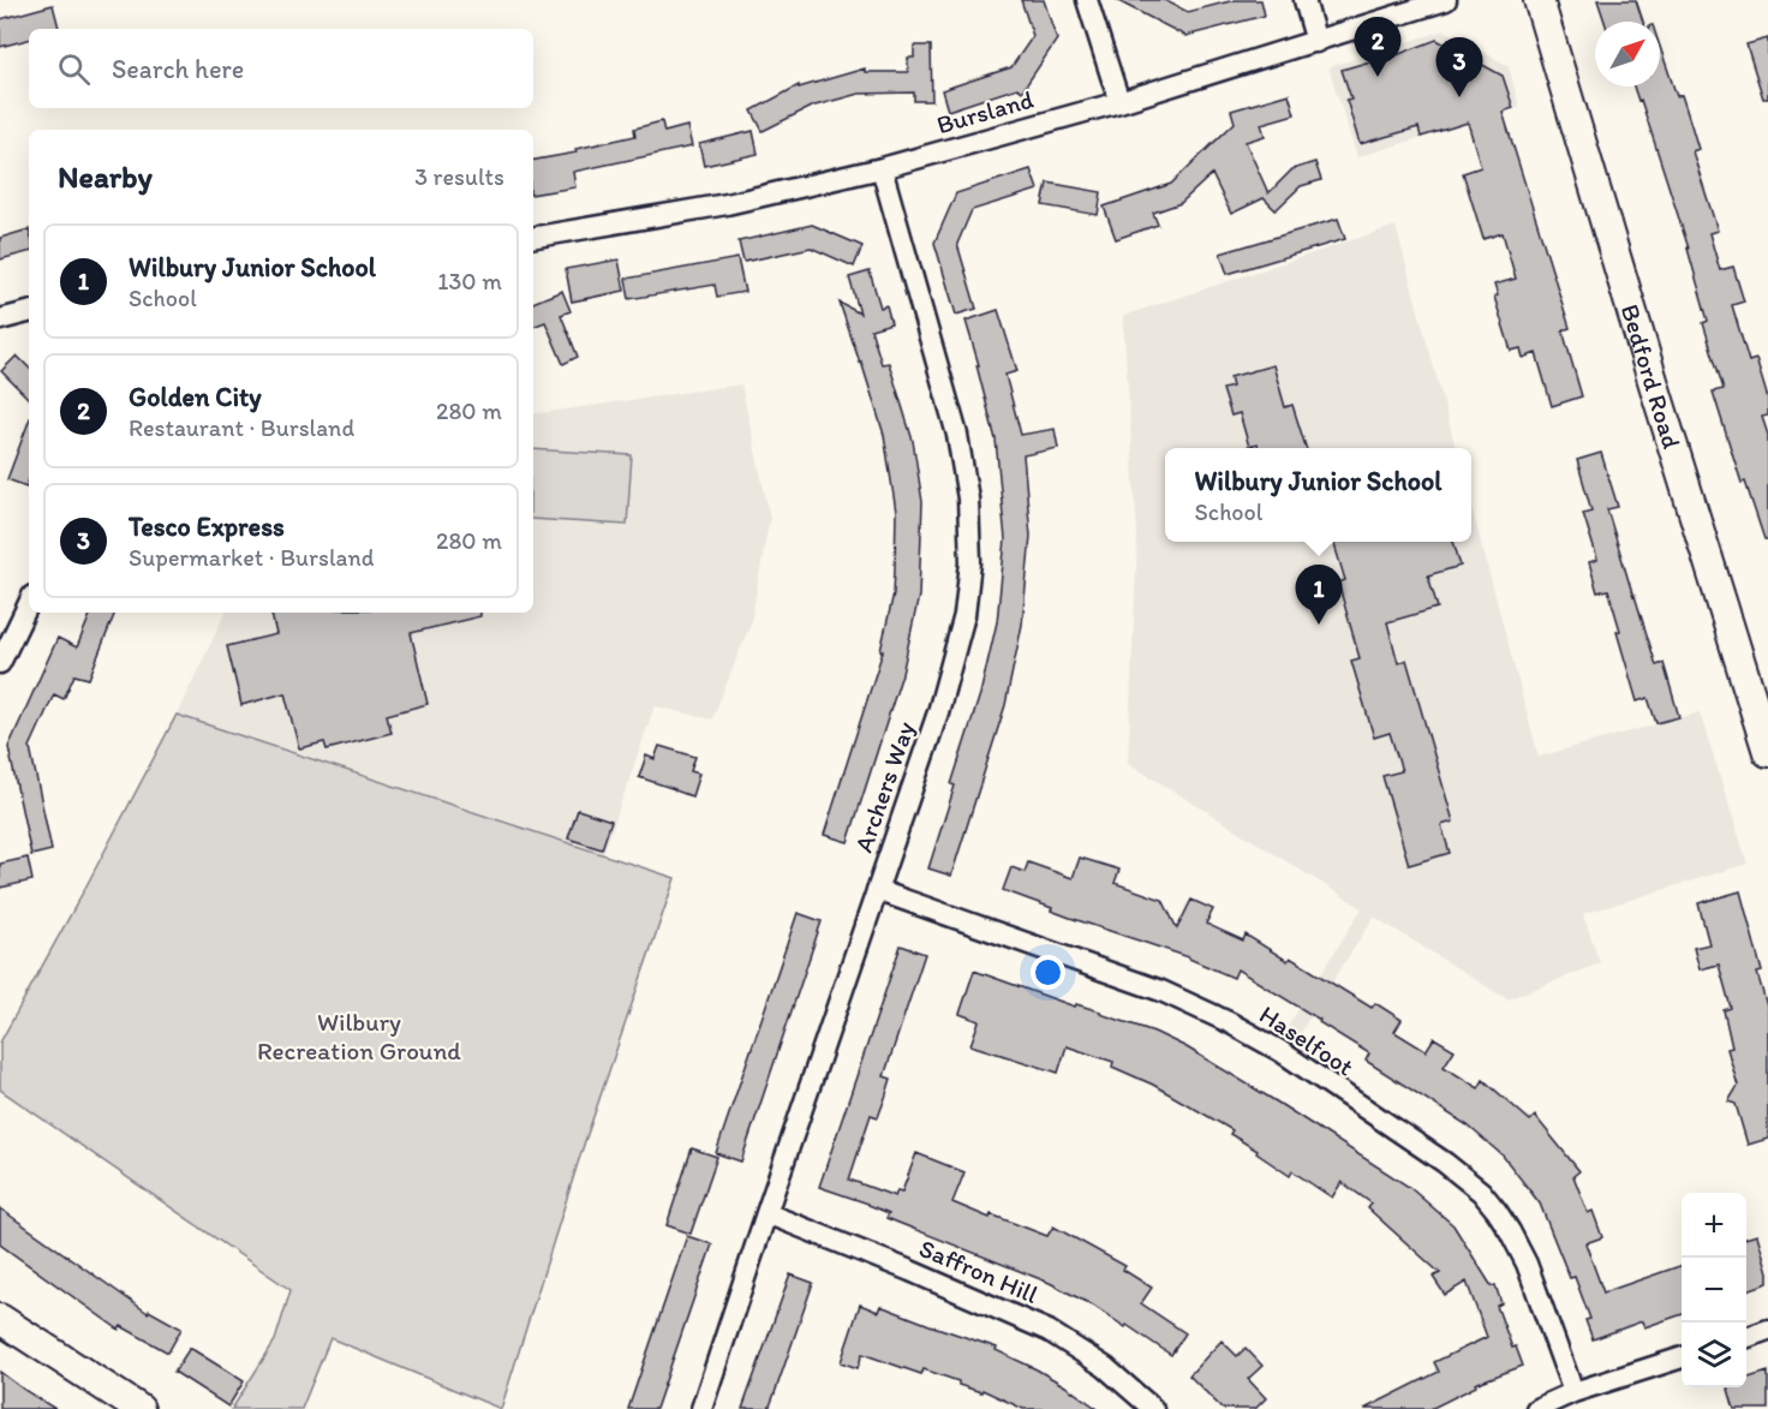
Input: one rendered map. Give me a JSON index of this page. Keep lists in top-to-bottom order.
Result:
{
  "streets": {
    "street": [
      "Bursland",
      "Bedford Road",
      "Archers Way",
      "Haselfoot",
      "Saffron Hill"
    ]
  },
  "crossings": [
    ["Bursland", "Archers Way"],
    ["Archers Way", "Haselfoot"],
    ["Archers Way", "Saffron Hill"]
  ],
  "parks": ["Wilbury Recreation Ground"],
  "north": "top right",
  "page": {
    "pins": ["2", "3", "1"],
    "search": "Search here",
    "heading": ["Nearby", "3 results"],
    "list": [
      {
        "mark": "1",
        "name": "Wilbury Junior School",
        "note": "School",
        "value": "130 m"
      },
      {
        "mark": "2",
        "name": "Golden City",
        "note": "Restaurant · Bursland",
        "value": "280 m"
      },
      {
        "mark": "3",
        "name": "Tesco Express",
        "note": "Supermarket · Bursland",
        "value": "280 m"
      }
    ],
    "popup": ["Wilbury Junior School", "School"],
    "map_buttons": ["+", "−"]
  }
}
